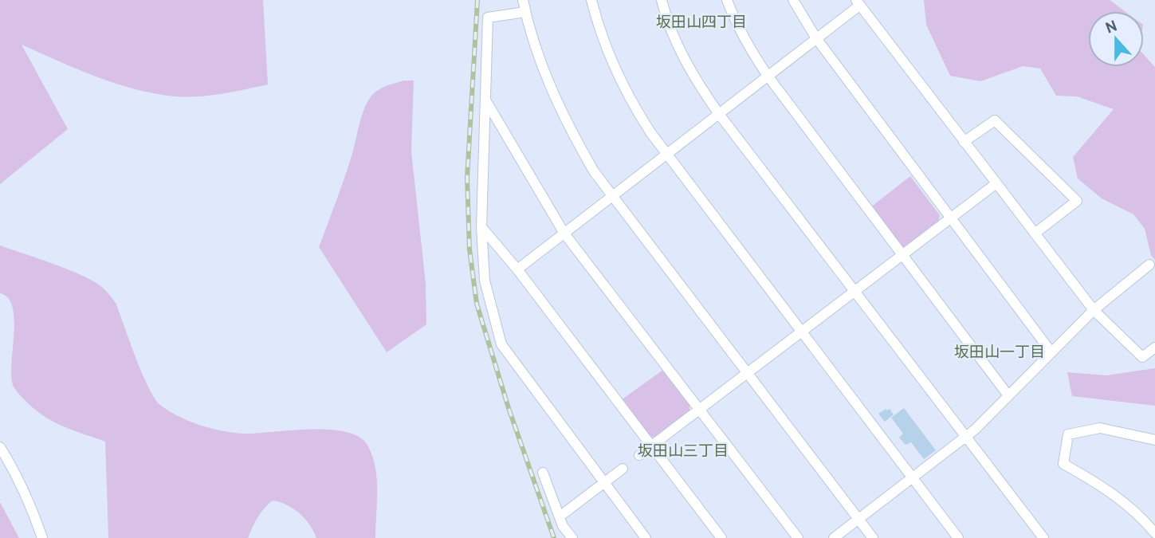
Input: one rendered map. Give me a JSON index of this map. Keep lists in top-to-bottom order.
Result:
{
  "districts": ["坂田山四丁目", "坂田山一丁目", "坂田山三丁目"],
  "north": "top"
}
